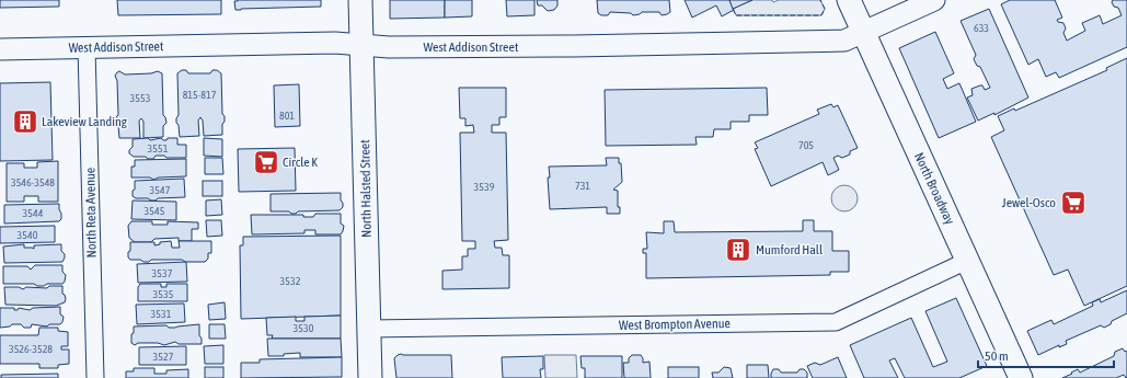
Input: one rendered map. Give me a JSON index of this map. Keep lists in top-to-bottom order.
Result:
{
  "streets": {
    "main road": ["North Halsted Street", "North Broadway"],
    "street": ["West Addison Street", "North Reta Avenue", "West Brompton Avenue"]
  },
  "crossings": [
    ["West Addison Street", "North Halsted Street"],
    ["West Addison Street", "North Broadway"],
    ["West Addison Street", "North Reta Avenue"],
    ["North Halsted Street", "West Brompton Avenue"],
    ["North Broadway", "West Brompton Avenue"]
  ],
  "places": {
    "building": ["Lakeview Landing", "Mumford Hall"],
    "supermarket": ["Circle K", "Jewel-Osco"]
  },
  "house_numbers": [
    "633",
    "815-817",
    "3553",
    "801",
    "705",
    "3551",
    "3546-3548",
    "731",
    "3539",
    "3547",
    "3545",
    "3544",
    "3540",
    "3537",
    "3532",
    "3535",
    "3531",
    "3530",
    "3526-3528",
    "3527"
  ],
  "scale_bar": "50 m"
}
